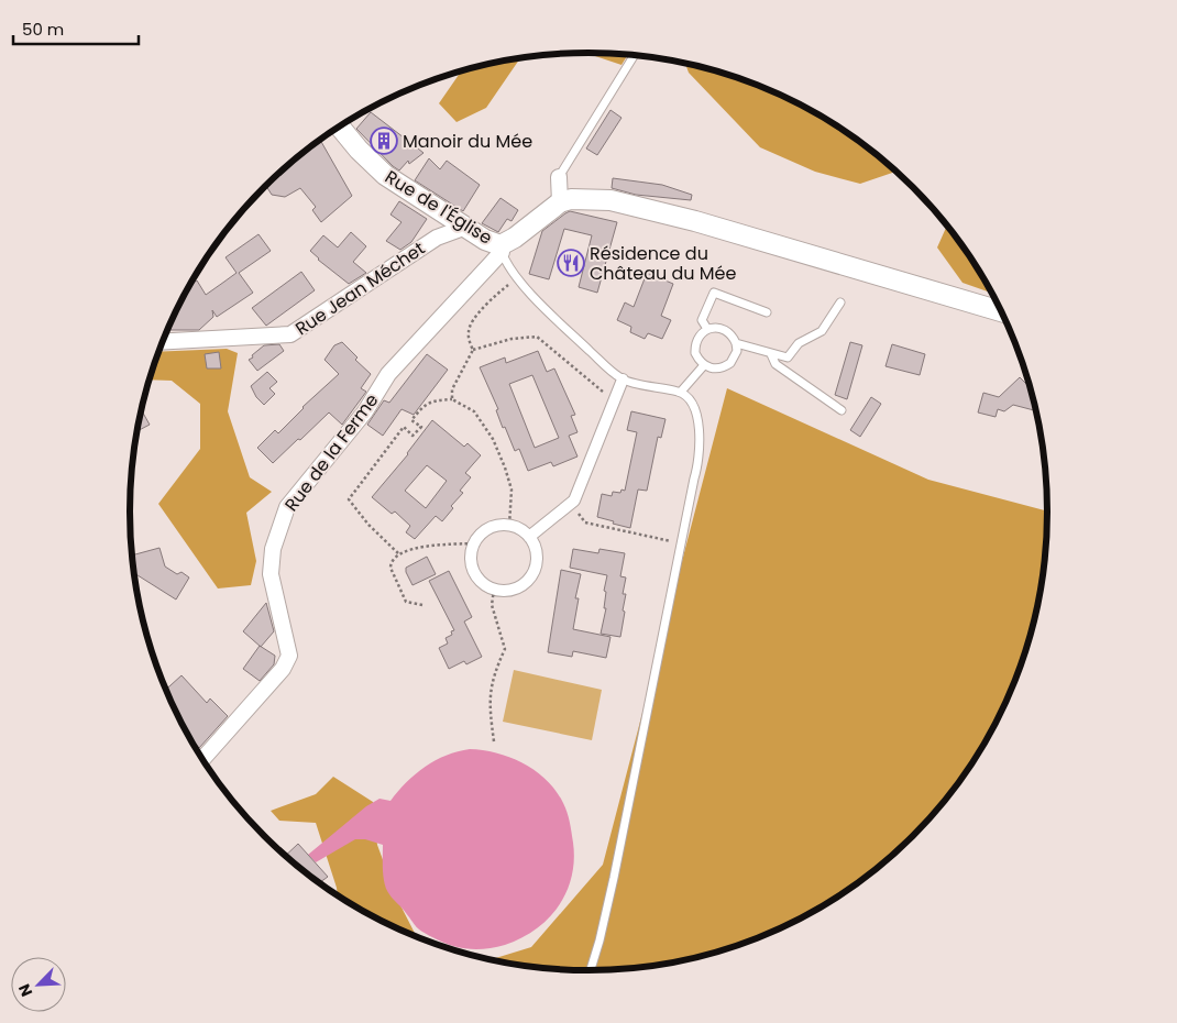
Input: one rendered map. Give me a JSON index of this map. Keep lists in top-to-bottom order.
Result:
{
  "streets": {
    "street": ["Rue de l'Église", "Rue Jean Méchet", "Rue de la Ferme"]
  },
  "crossings": [
    ["Rue de l'Église", "Rue Jean Méchet"],
    ["Rue de l'Église", "Rue de la Ferme"]
  ],
  "places": {
    "building": ["Manoir du Mée"],
    "restaurant": ["Résidence du Château du Mée"]
  },
  "scale_bar": "50 m",
  "north": "bottom left"
}
